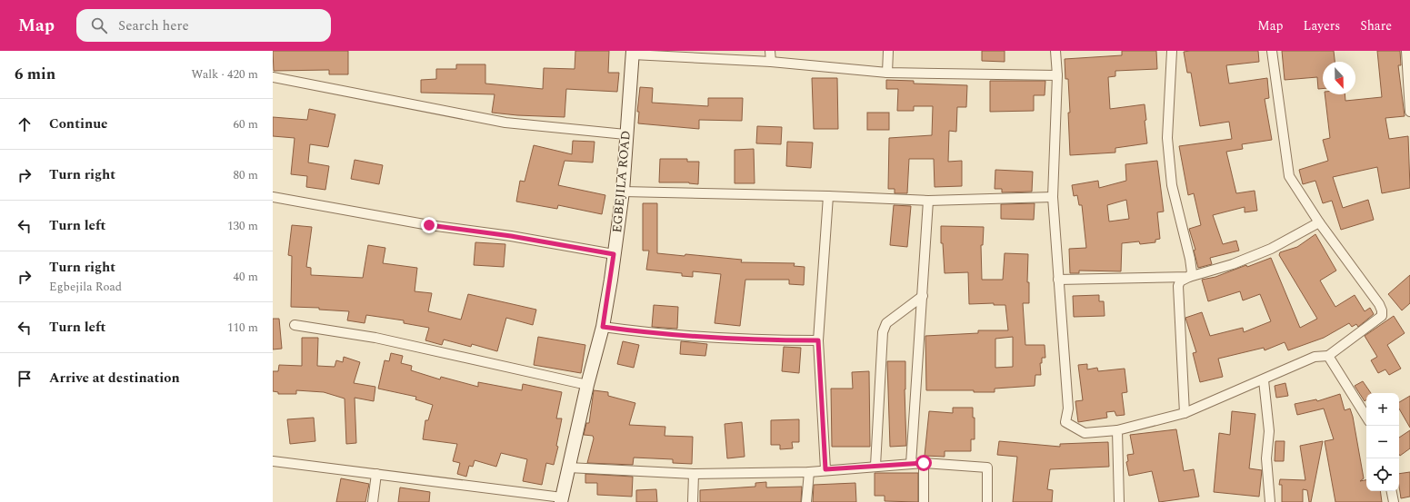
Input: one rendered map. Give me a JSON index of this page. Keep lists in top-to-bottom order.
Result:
{
  "streets": {
    "street": ["EGBEJILA ROAD"]
  },
  "north": "bottom",
  "page": {
    "header": "Map",
    "search": "Search here",
    "nav": ["Map", "Layers", "Share"],
    "heading": ["6 min", "Walk · 420 m"],
    "list": [
      ["Continue", "60 m"],
      ["Turn right", "80 m"],
      ["Turn left", "130 m"],
      ["Turn right", "Egbejila Road", "40 m"],
      ["Turn left", "110 m"],
      "Arrive at destination"
    ],
    "map_buttons": ["+", "−"]
  }
}
